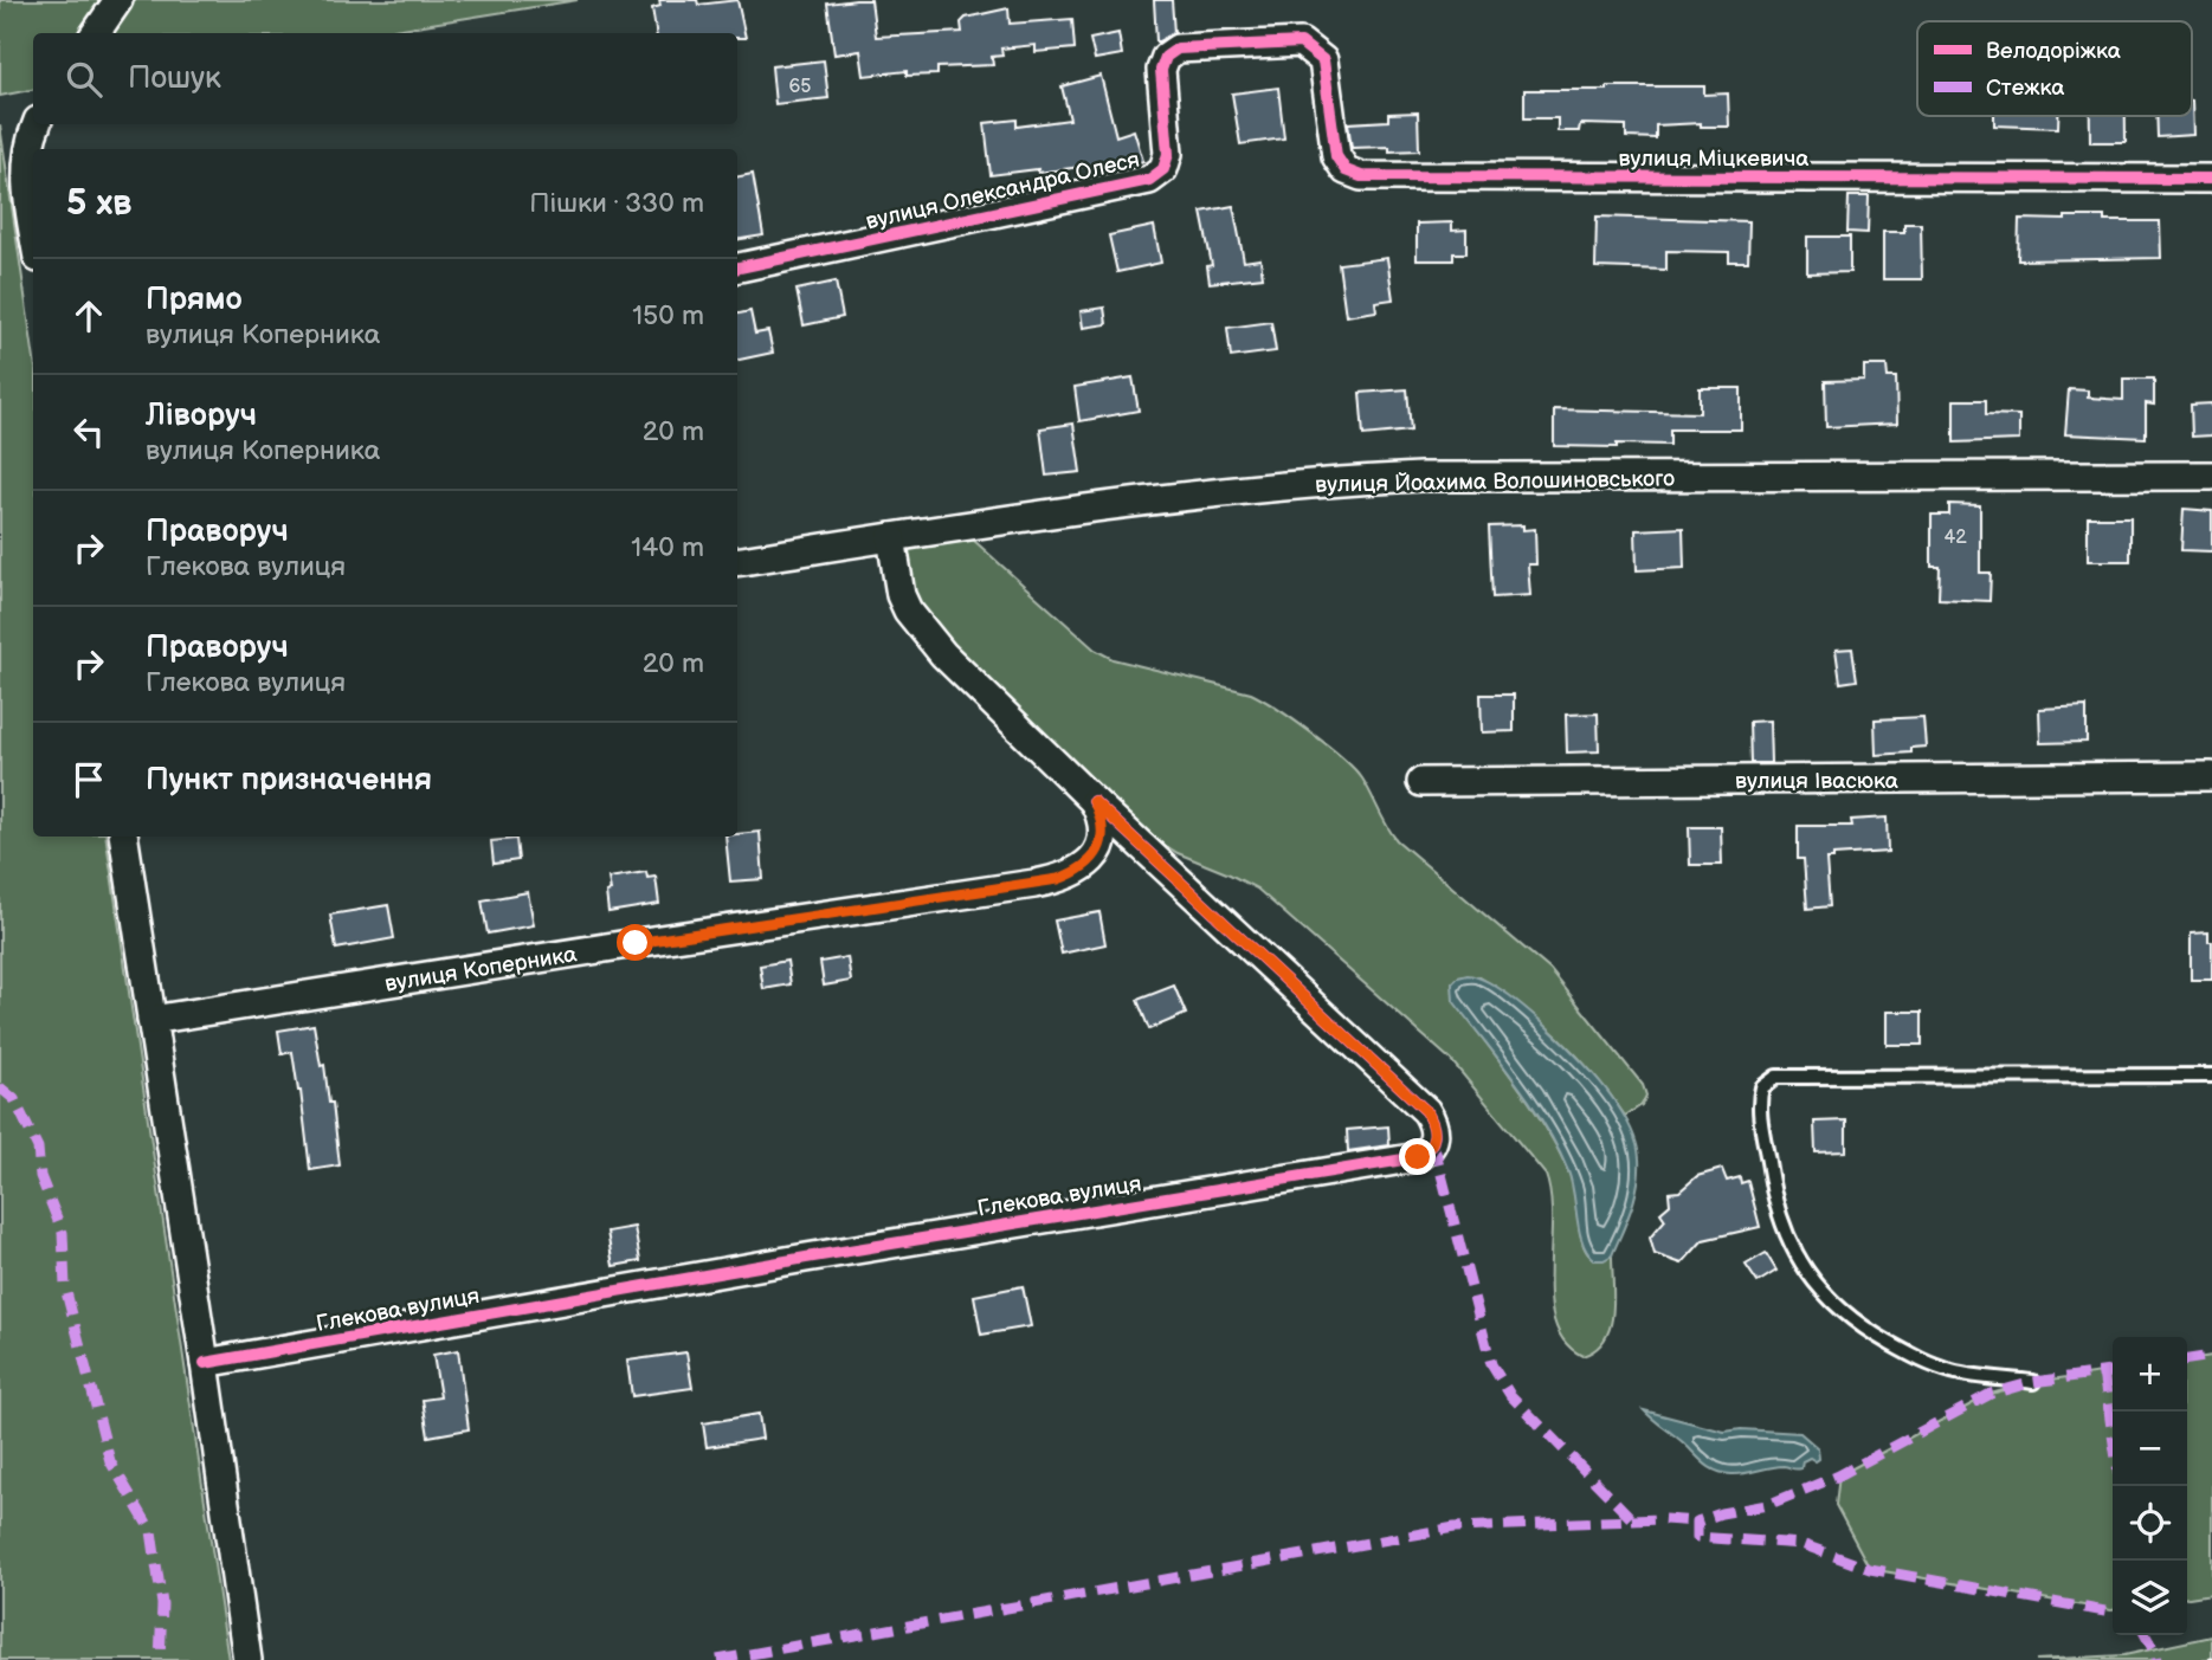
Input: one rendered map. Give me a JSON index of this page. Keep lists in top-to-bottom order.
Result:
{
  "streets": {
    "street": [
      "вулиця Міцкевича",
      "вулиця Олександра Олеся",
      "вулиця Йоахима Волошиновського",
      "вулиця Івасюка",
      "вулиця Коперника",
      "Глекова вулиця"
    ]
  },
  "crossings": [
    ["вулиця Міцкевича", "вулиця Олександра Олеся"],
    ["вулиця Коперника", "Глекова вулиця"]
  ],
  "house_numbers": ["65", "42"],
  "legend": ["Велодоріжка", "Стежка"],
  "page": {
    "search": "Пошук",
    "heading": ["5 хв", "Пішки · 330 m"],
    "list": [
      ["Прямо", "вулиця Коперника", "150 m"],
      ["Ліворуч", "вулиця Коперника", "20 m"],
      ["Праворуч", "Глекова вулиця", "140 m"],
      ["Праворуч", "Глекова вулиця", "20 m"],
      "Пункт призначення"
    ],
    "map_buttons": ["+", "−"]
  }
}
